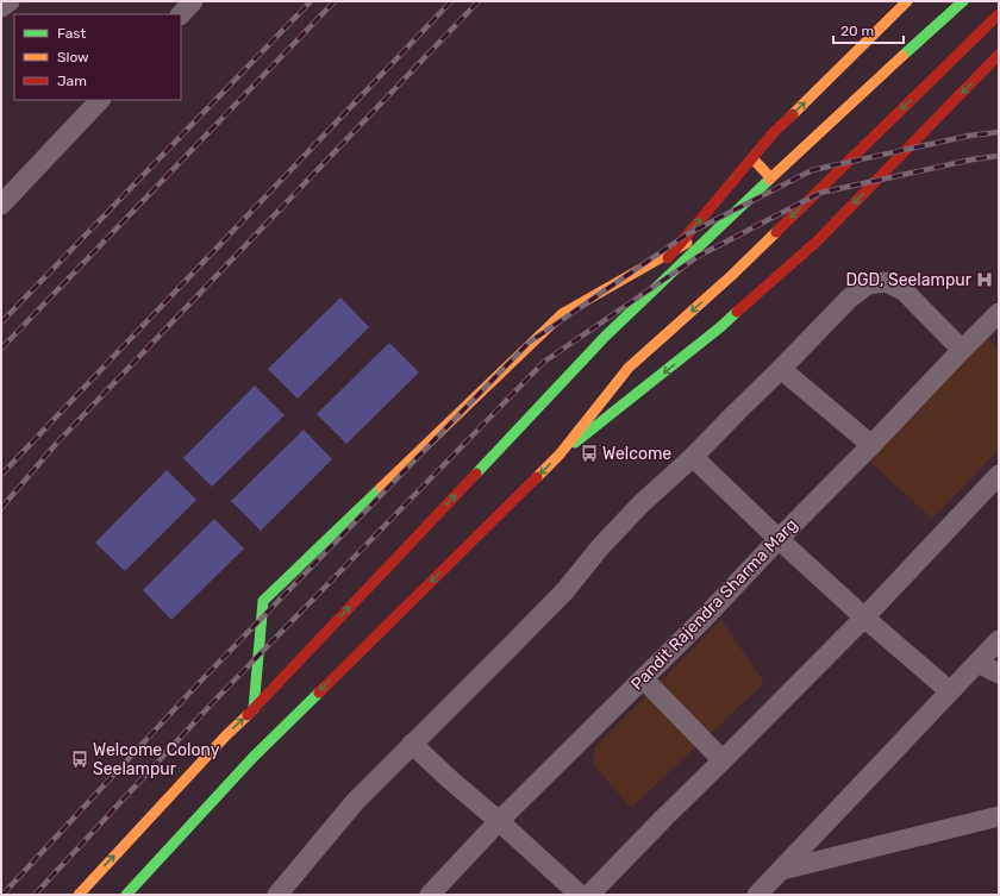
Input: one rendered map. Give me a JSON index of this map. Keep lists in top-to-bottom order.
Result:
{
  "streets": {
    "street": ["Pandit Rajendra Sharma Marg"]
  },
  "places": {
    "hospital": ["DGD, Seelampur"],
    "bus stop": ["Welcome", "Welcome Colony Seelampur"]
  },
  "legend": ["Fast", "Slow", "Jam"],
  "scale_bar": "20 m"
}
